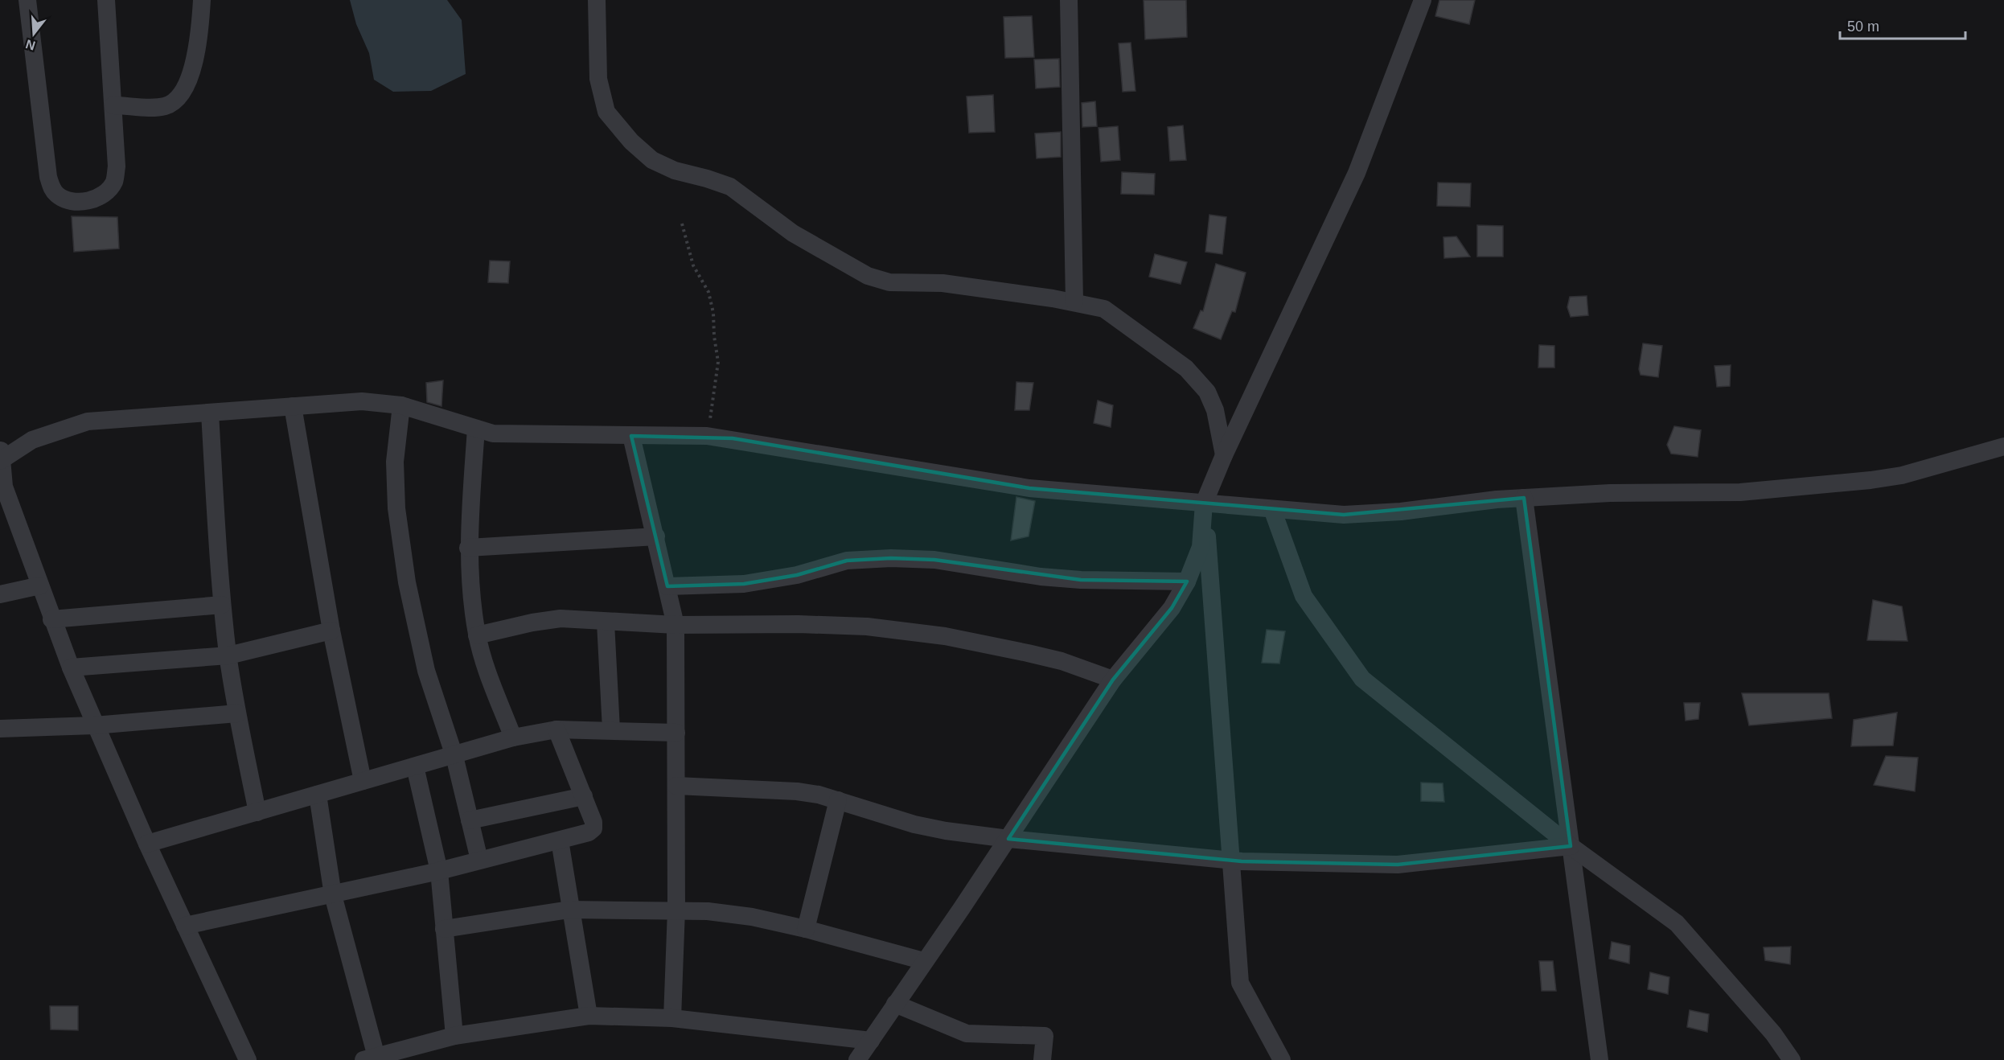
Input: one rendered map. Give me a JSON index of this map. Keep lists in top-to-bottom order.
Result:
{
  "scale_bar": "50 m",
  "north": "bottom"
}
